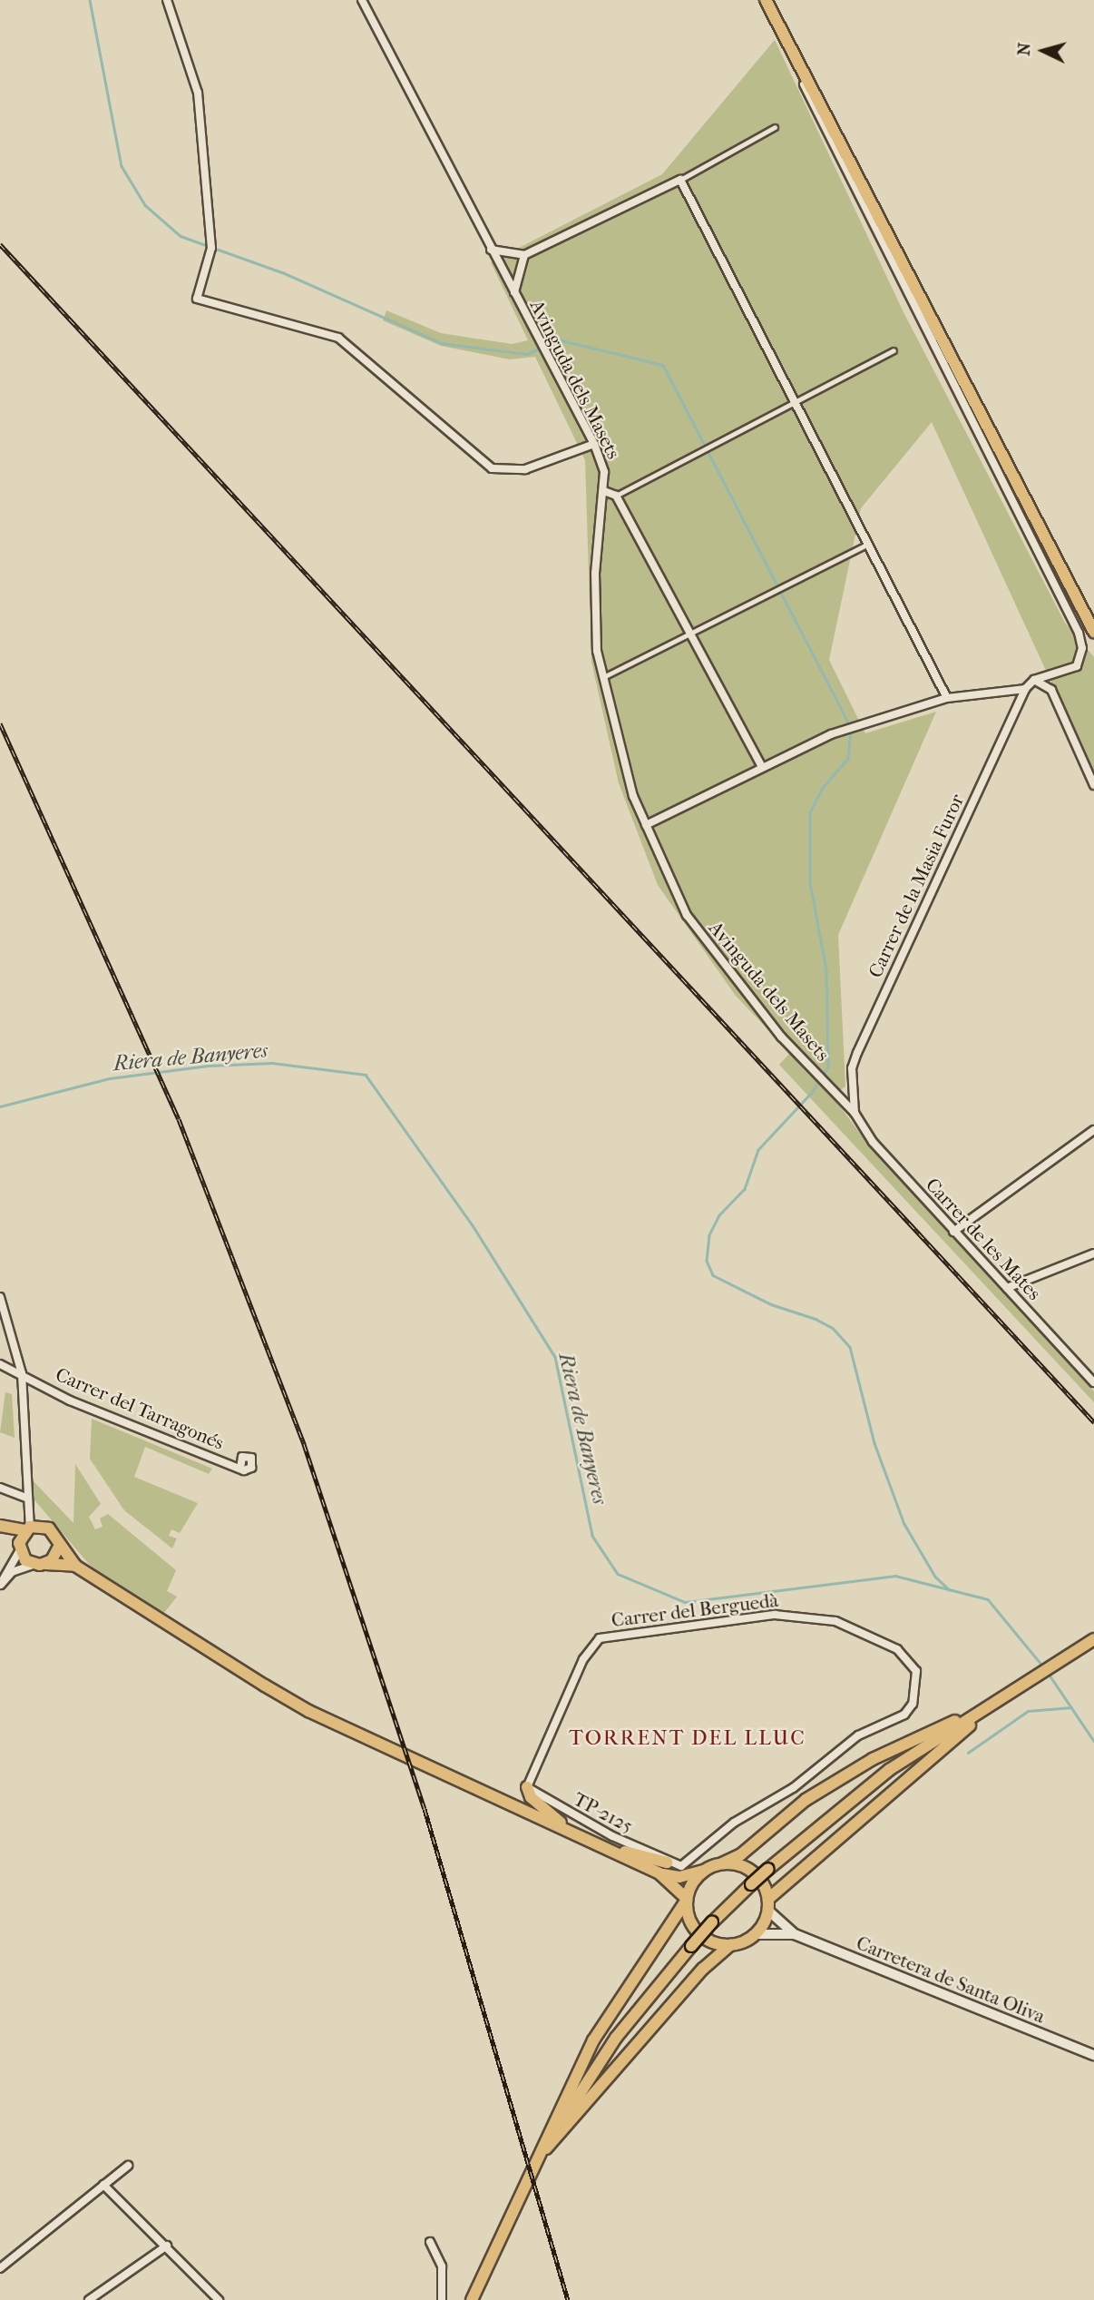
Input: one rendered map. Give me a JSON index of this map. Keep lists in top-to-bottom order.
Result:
{
  "streets": {
    "main road": ["TP-2125"],
    "street": [
      "Avinguda dels Masets",
      "Carrer de la Masia Furor",
      "Carrer de les Mates",
      "Carrer del Tarragonés",
      "Carrer del Berguedà",
      "Carretera de Santa Oliva"
    ]
  },
  "crossings": [
    ["Avinguda dels Masets", "Carrer de la Masia Furor"],
    ["Avinguda dels Masets", "Carrer de les Mates"],
    ["Carrer de la Masia Furor", "Carrer de les Mates"],
    ["Carrer del Berguedà", "TP-2125"]
  ],
  "districts": ["TORRENT DEL LLUC"],
  "water": ["Riera de Banyeres"],
  "north": "left"
}
